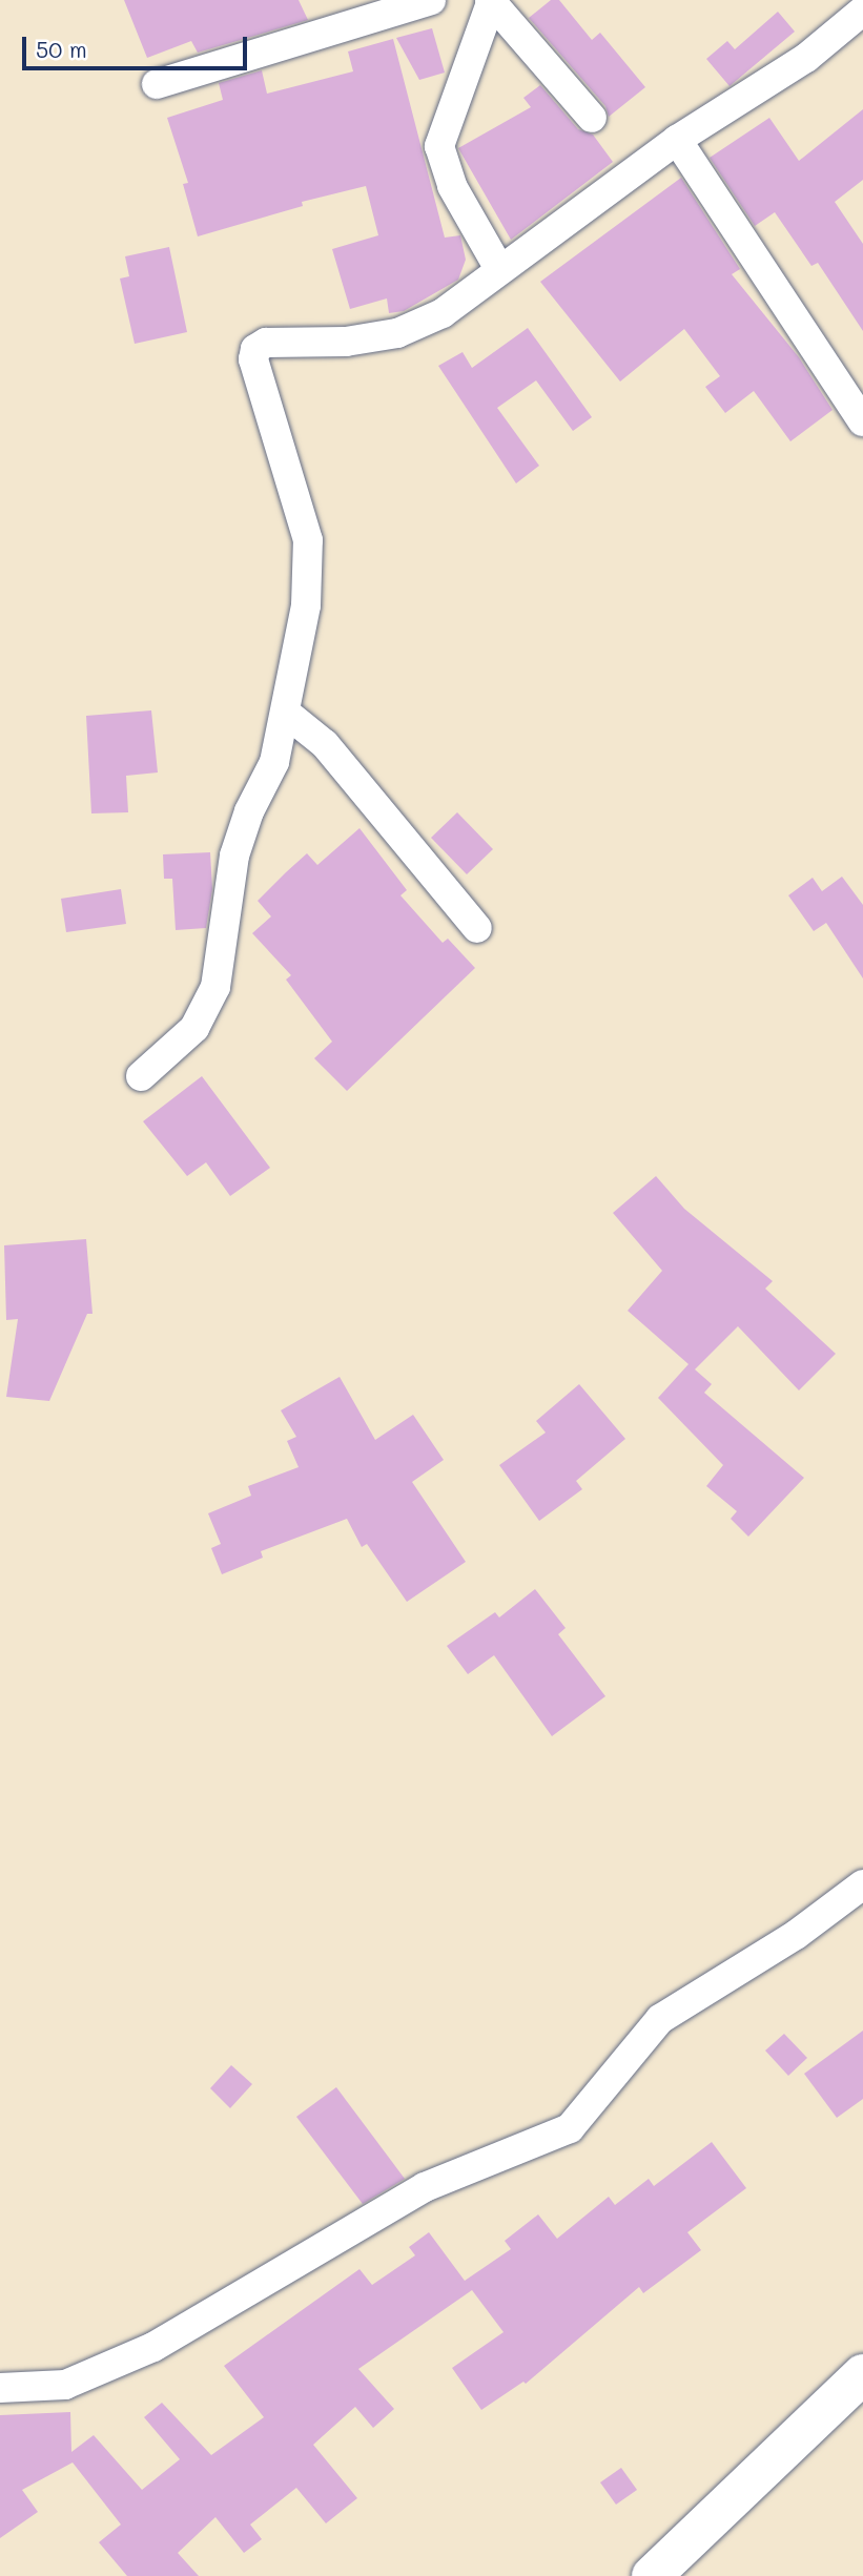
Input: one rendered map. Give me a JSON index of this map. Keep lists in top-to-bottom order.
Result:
{
  "scale_bar": "50 m"
}
